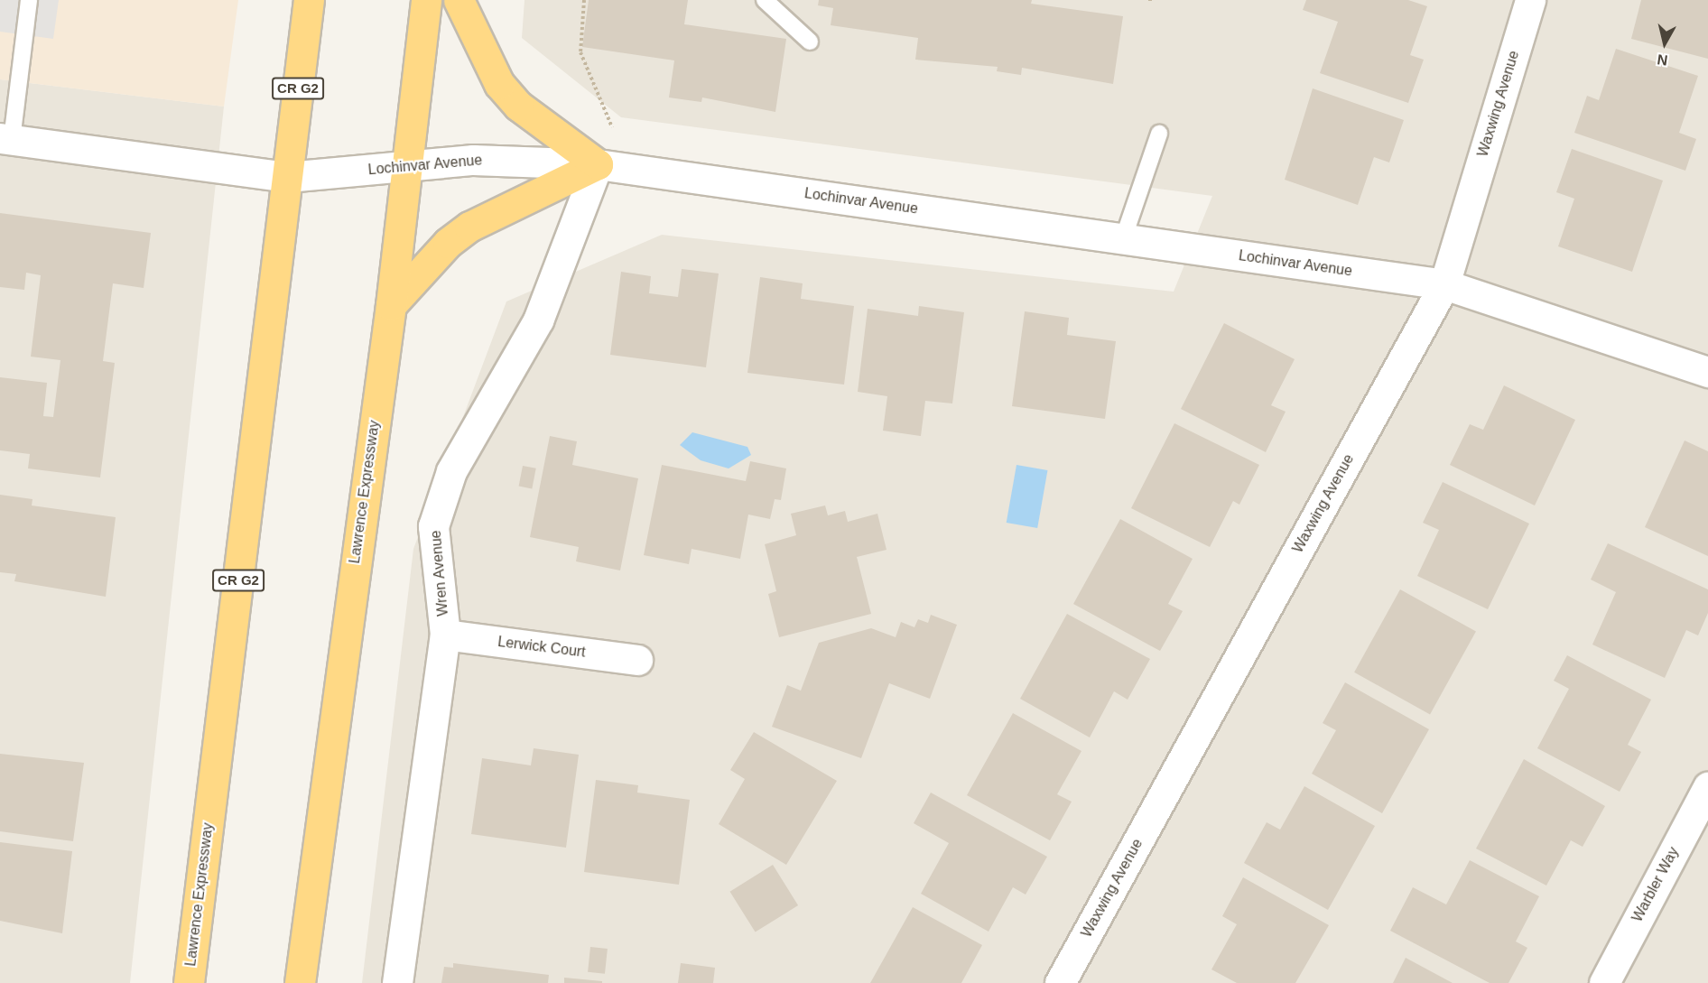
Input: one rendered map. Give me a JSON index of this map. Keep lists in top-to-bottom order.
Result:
{
  "streets": {
    "highway": ["CR G2", "Lawrence Expressway"],
    "street": [
      "Waxwing Avenue",
      "Lochinvar Avenue",
      "Wren Avenue",
      "Lerwick Court",
      "Warbler Way"
    ]
  },
  "crossings": [
    ["Waxwing Avenue", "Lochinvar Avenue"],
    ["Lochinvar Avenue", "Lawrence Expressway"],
    ["Lochinvar Avenue", "Wren Avenue"],
    ["Wren Avenue", "Lerwick Court"]
  ],
  "north": "bottom"
}
